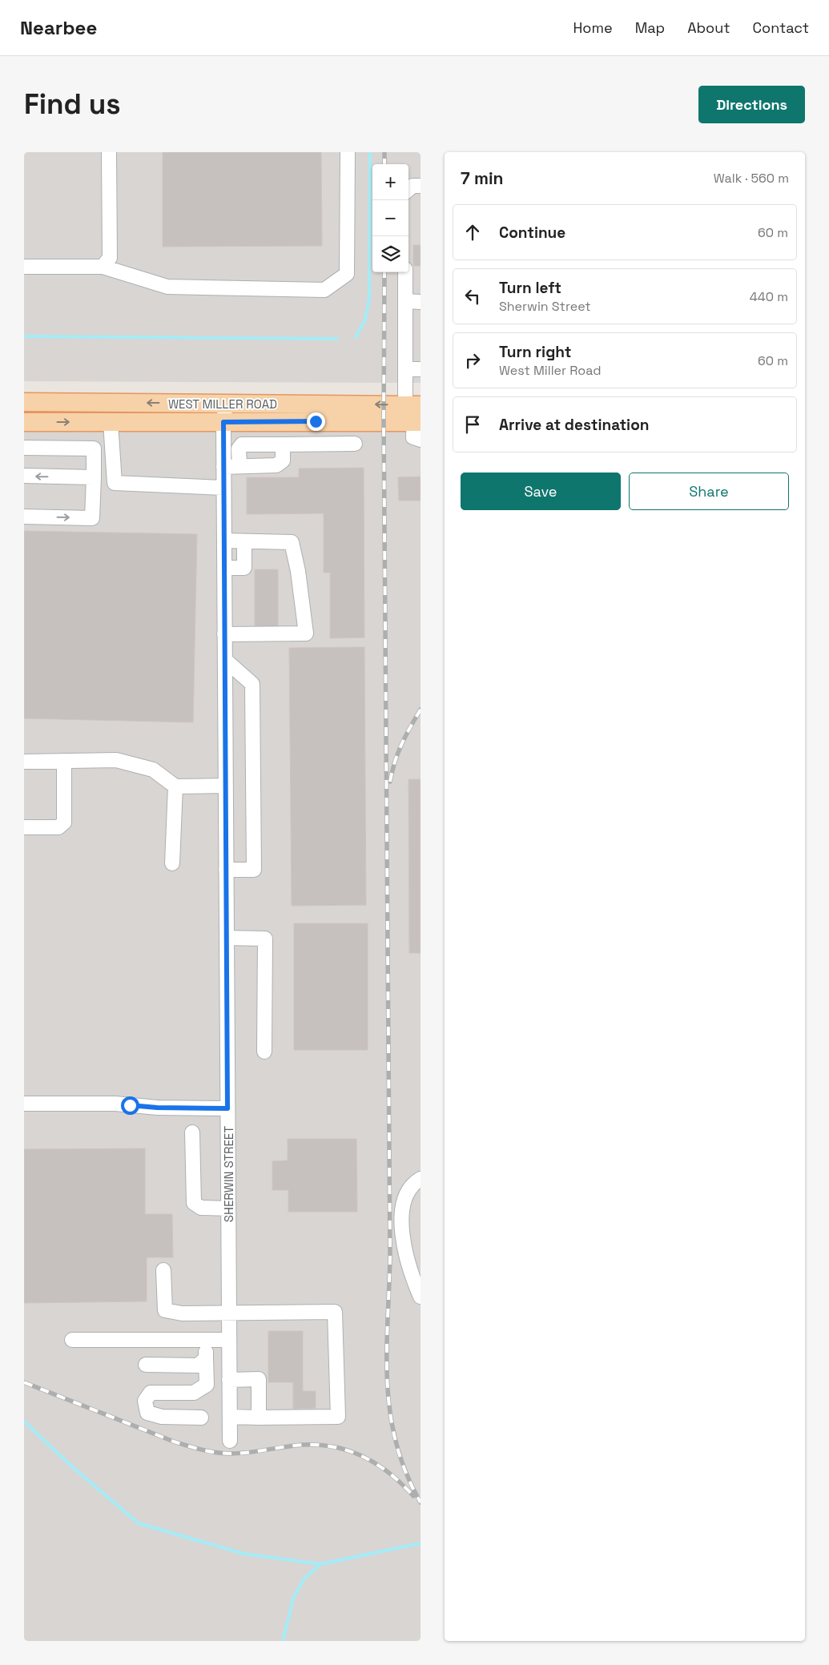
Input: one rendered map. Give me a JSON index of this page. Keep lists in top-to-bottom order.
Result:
{
  "streets": {
    "main road": ["WEST MILLER ROAD"],
    "street": ["SHERWIN STREET"]
  },
  "crossings": [
    ["WEST MILLER ROAD", "SHERWIN STREET"]
  ],
  "page": {
    "header": "Nearbee",
    "nav": [
      "Home",
      "Map",
      "About",
      "Contact"
    ],
    "buttons": [
      "Directions",
      ["Save", "Share"]
    ],
    "title": "Find us",
    "heading": ["7 min", "Walk · 560 m"],
    "map_buttons": ["+", "−"],
    "list": [
      ["Continue", "60 m"],
      ["Turn left", "Sherwin Street", "440 m"],
      ["Turn right", "West Miller Road", "60 m"],
      "Arrive at destination"
    ]
  }
}
